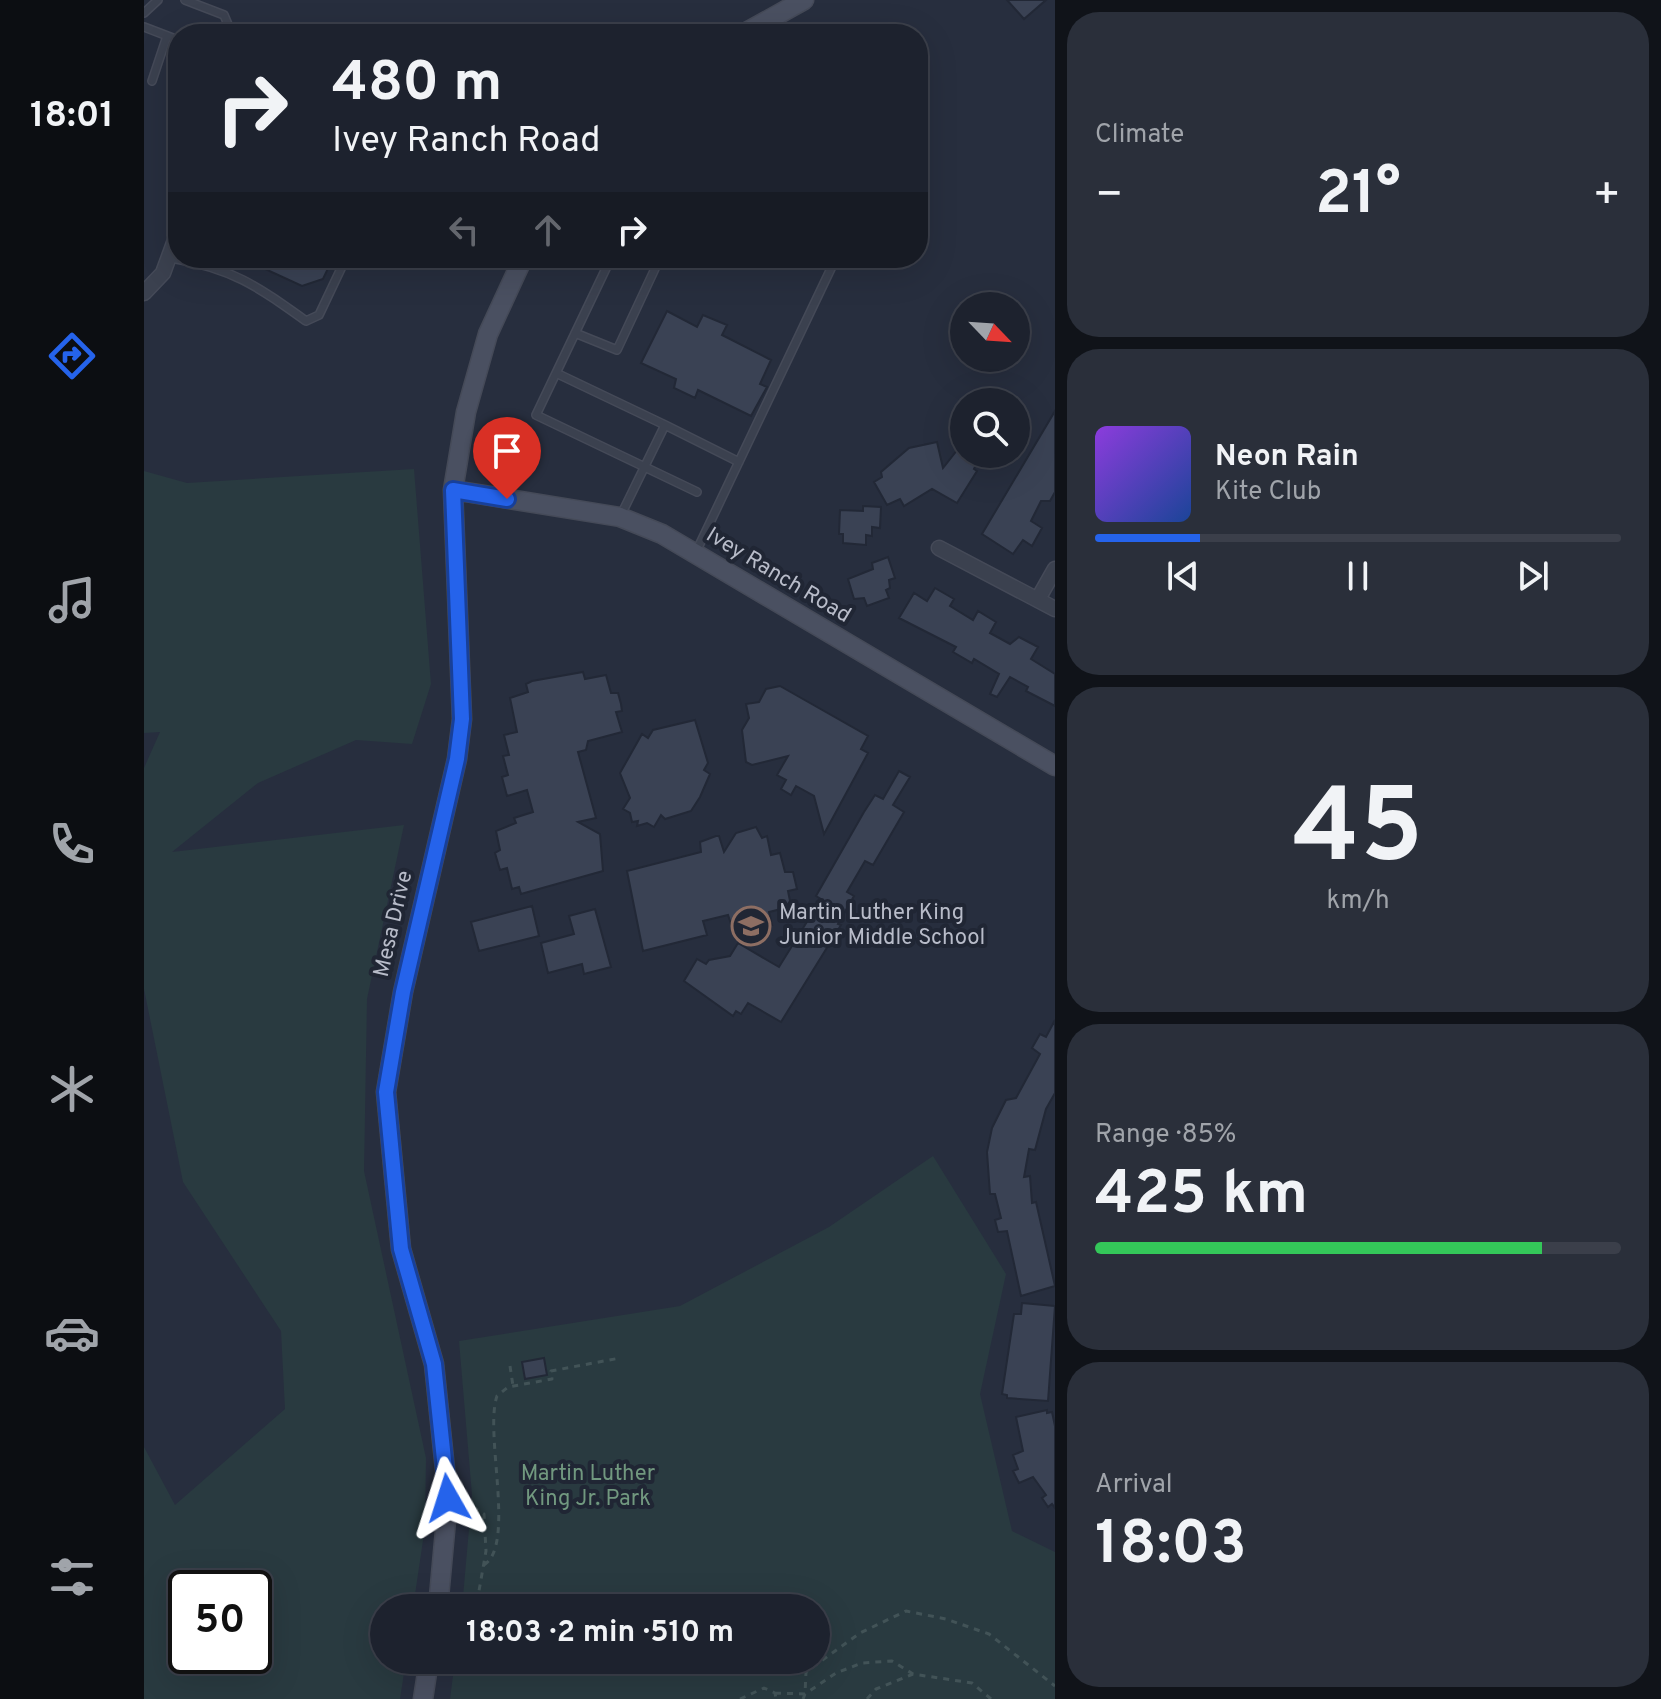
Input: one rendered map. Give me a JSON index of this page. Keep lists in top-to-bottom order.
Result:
{
  "streets": {
    "main road": ["Ivey Ranch Road", "Mesa Drive"]
  },
  "crossings": [
    ["Ivey Ranch Road", "Mesa Drive"]
  ],
  "parks": ["Martin Luther King Jr. Park"],
  "places": {
    "school or university": ["Martin Luther King Junior Middle School"]
  },
  "north": "bottom right",
  "page": {
    "tabs": "18:01",
    "tile": [
      "Climate",
      ["45", "km/h"],
      ["Range · 85%", "425 km"],
      ["Arrival", "18:03"]
    ],
    "turn": ["480 m", "Ivey Ranch Road"],
    "heat": ["−", "21°", "+"],
    "song": ["Neon Rain", "Kite Club"],
    "limit": "50",
    "trip": "18:03 · 2 min · 510 m"
  }
}
